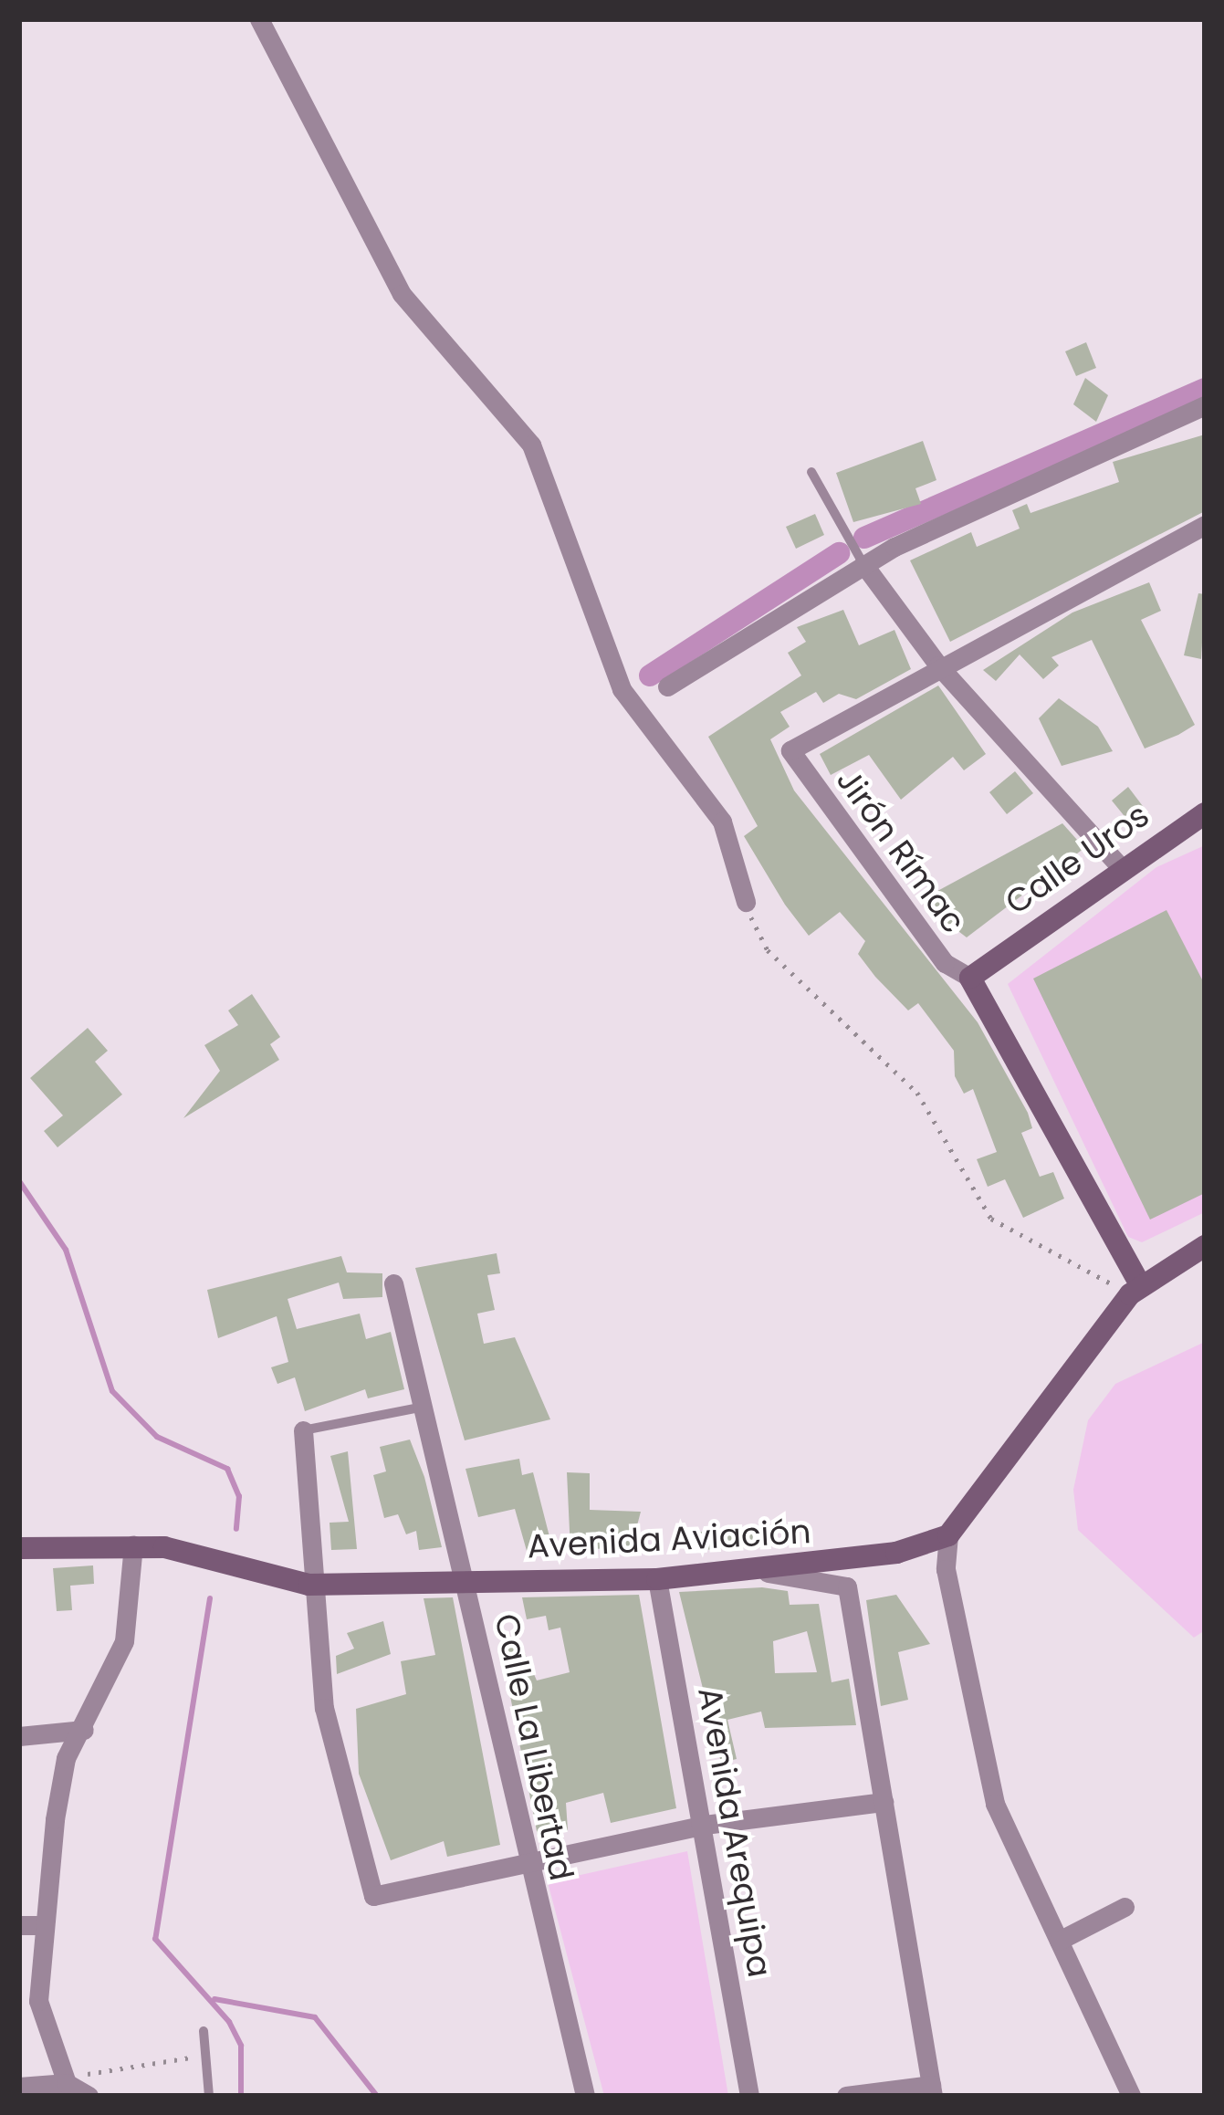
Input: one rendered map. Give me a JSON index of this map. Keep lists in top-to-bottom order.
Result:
{
  "streets": {
    "street": [
      "Jirón Rímac",
      "Calle Uros",
      "Avenida Aviación",
      "Calle La Libertad",
      "Avenida Arequipa"
    ]
  },
  "crossings": [
    ["Jirón Rímac", "Calle Uros"],
    ["Avenida Aviación", "Calle La Libertad"],
    ["Avenida Aviación", "Avenida Arequipa"]
  ]
}
